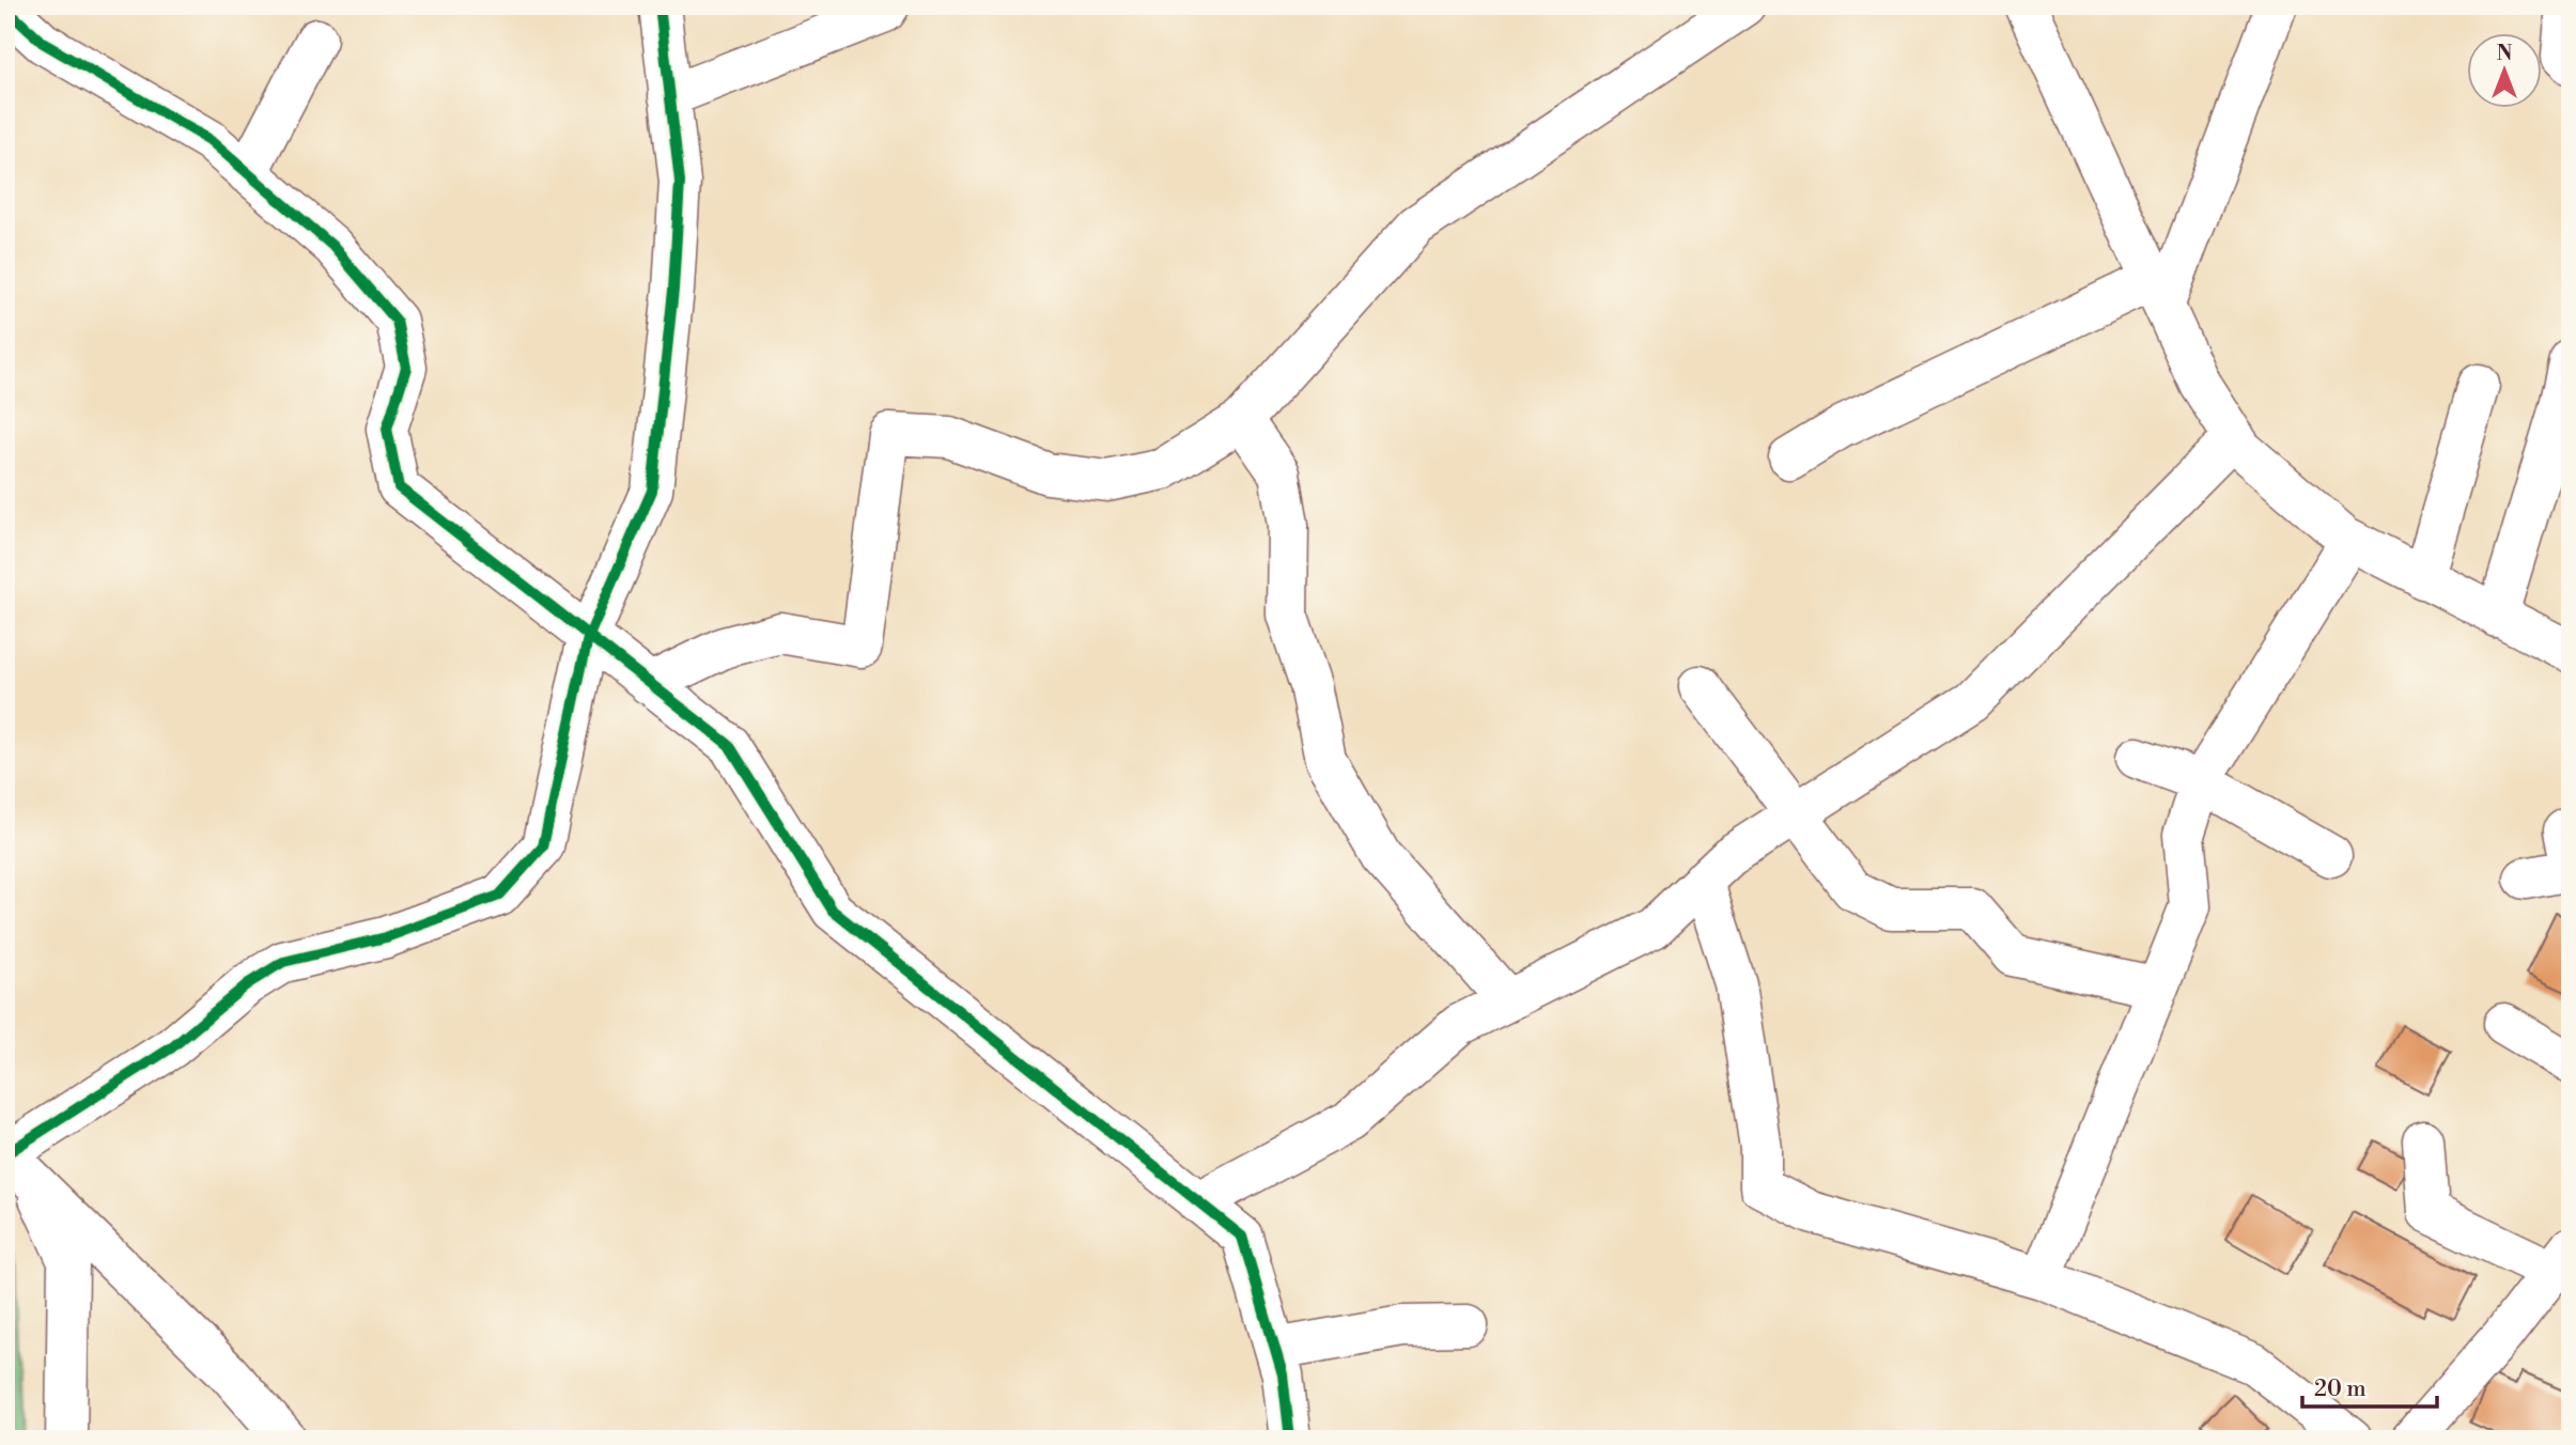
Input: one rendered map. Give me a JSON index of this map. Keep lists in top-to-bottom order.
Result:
{
  "scale_bar": "20 m",
  "north": "top"
}
